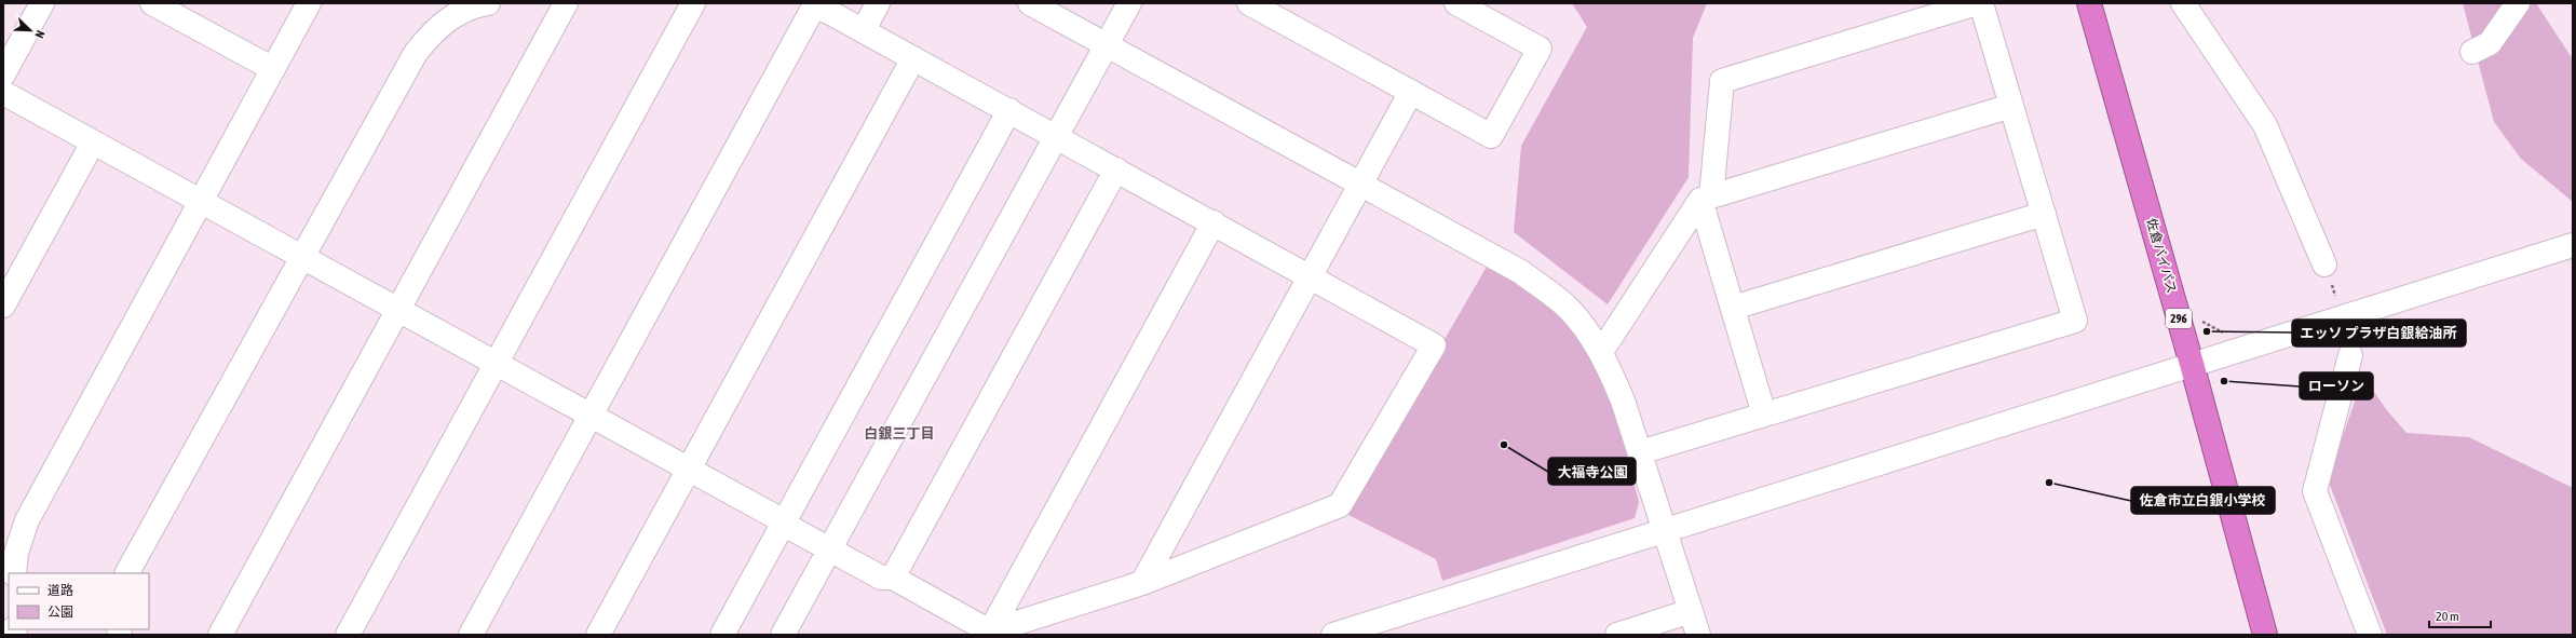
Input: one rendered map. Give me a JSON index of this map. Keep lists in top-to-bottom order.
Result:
{
  "streets": {
    "highway": ["佐倉バイパス", "296"]
  },
  "districts": ["白銀三丁目"],
  "places": [
    "エッソ プラザ白銀給油所",
    "ローソン",
    "大福寺公園",
    "佐倉市立白銀小学校"
  ],
  "legend": ["道路", "公園"],
  "scale_bar": "20 m",
  "north": "bottom right"
}
